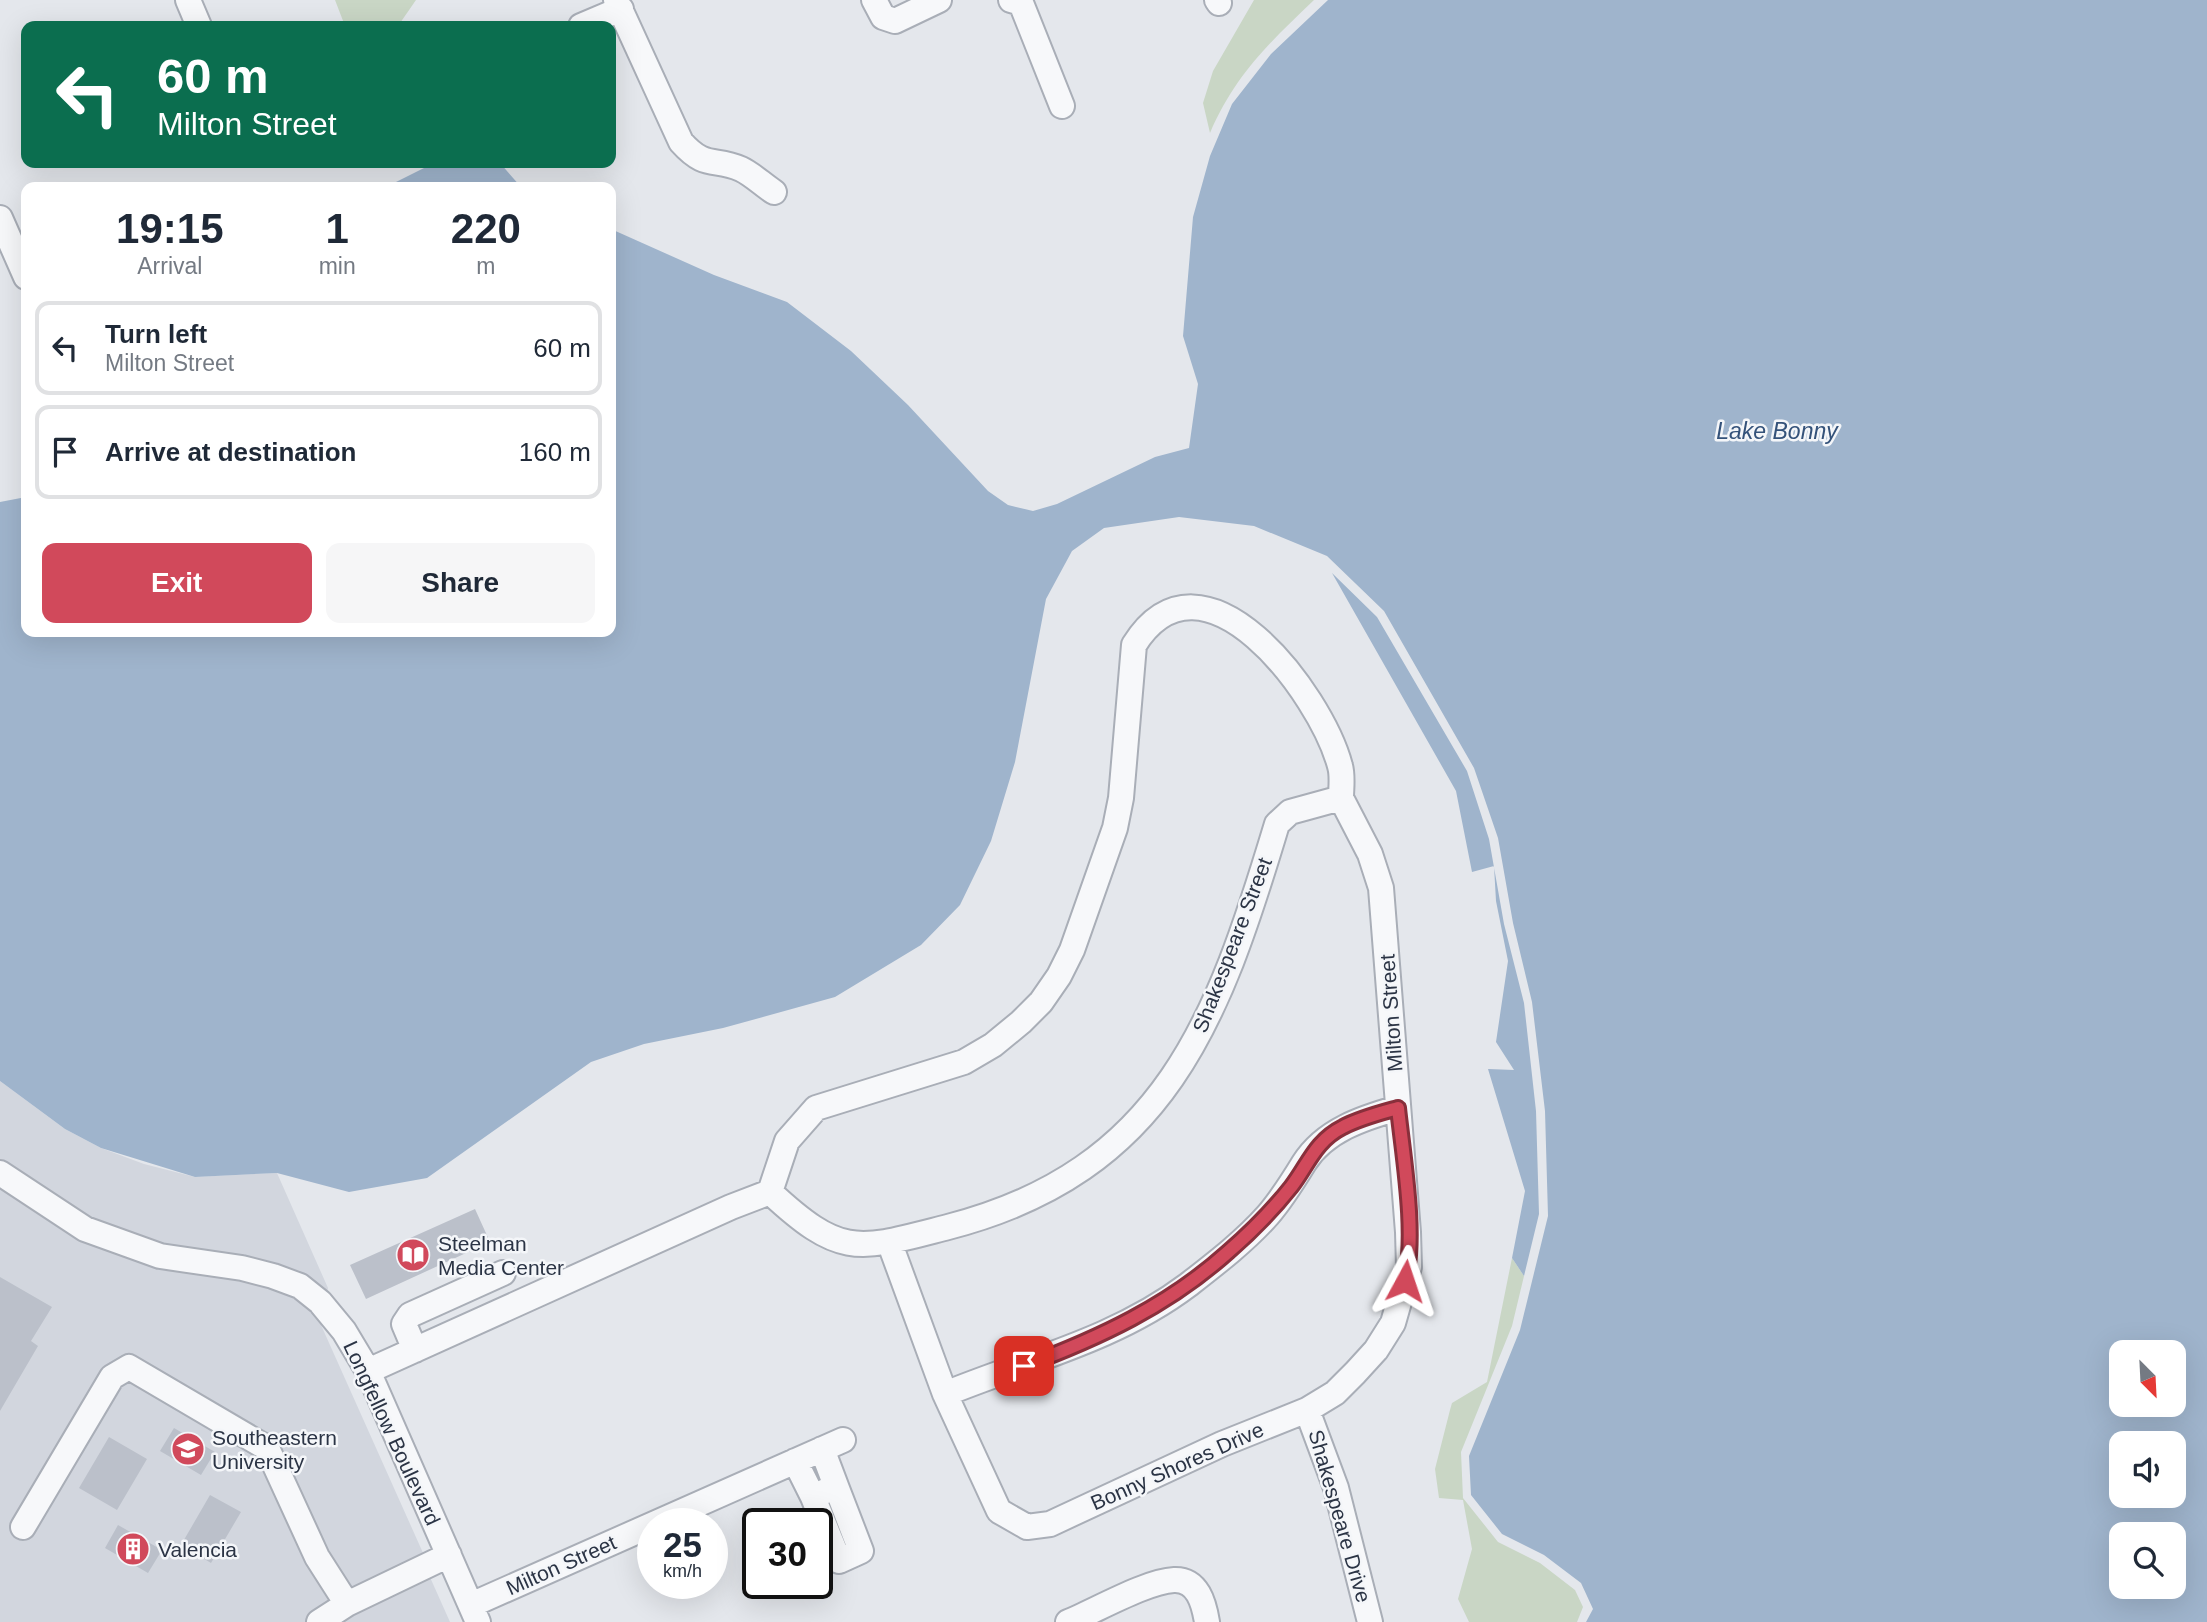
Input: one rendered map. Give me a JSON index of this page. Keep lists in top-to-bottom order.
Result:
{
  "streets": {
    "street": [
      "Shakespeare Street",
      "Milton Street",
      "Longfellow Boulevard",
      "Bonny Shores Drive",
      "Shakespeare Drive"
    ]
  },
  "crossings": [
    ["Shakespeare Street", "Milton Street"],
    ["Shakespeare Street", "Bonny Shores Drive"],
    ["Milton Street", "Longfellow Boulevard"],
    ["Milton Street", "Bonny Shores Drive"],
    ["Bonny Shores Drive", "Shakespeare Drive"]
  ],
  "water": ["Lake Bonny"],
  "places": {
    "library": ["Steelman Media Center"],
    "school or university": ["Southeastern University"],
    "building": ["Valencia"]
  },
  "north": "bottom right",
  "page": {
    "turn": ["60 m", "Milton Street"],
    "eta": [
      "19:15",
      "Arrival",
      "1",
      "min",
      "220",
      "m"
    ],
    "list": [
      {
        "name": "Turn left",
        "note": "Milton Street",
        "value": "60 m"
      },
      {
        "name": "Arrive at destination",
        "value": "160 m"
      }
    ],
    "buttons": ["Exit", "Share"],
    "speed": "25 km/h",
    "limit": "30"
  }
}
